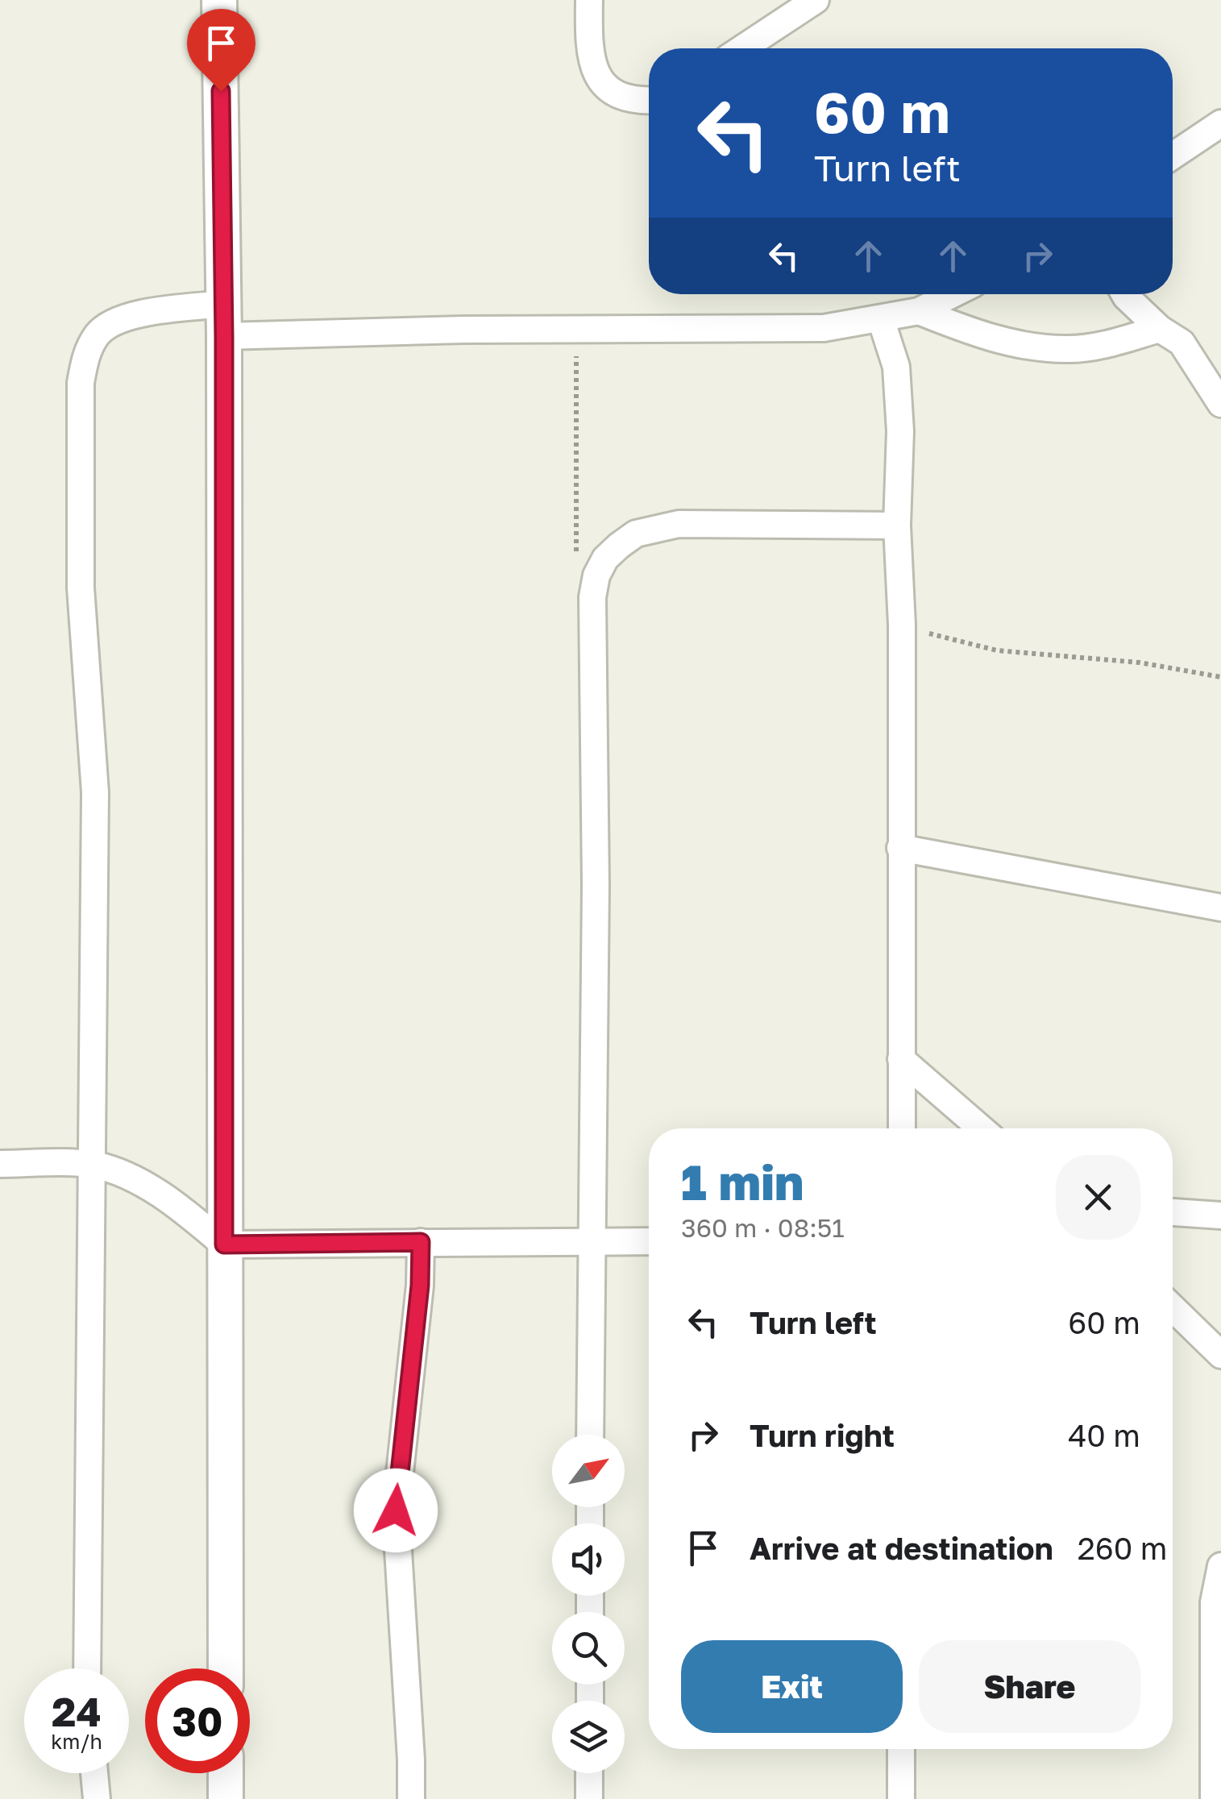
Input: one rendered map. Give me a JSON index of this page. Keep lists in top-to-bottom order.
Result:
{
  "north": "top right",
  "page": {
    "turn": ["60 m", "Turn left"],
    "heading": ["1 min", "360 m · 08:51"],
    "list": [
      {
        "name": "Turn left",
        "value": "60 m"
      },
      {
        "name": "Turn right",
        "value": "40 m"
      },
      {
        "name": "Arrive at destination",
        "value": "260 m"
      }
    ],
    "buttons": ["Exit", "Share"],
    "speed": "24 km/h",
    "limit": "30"
  }
}
